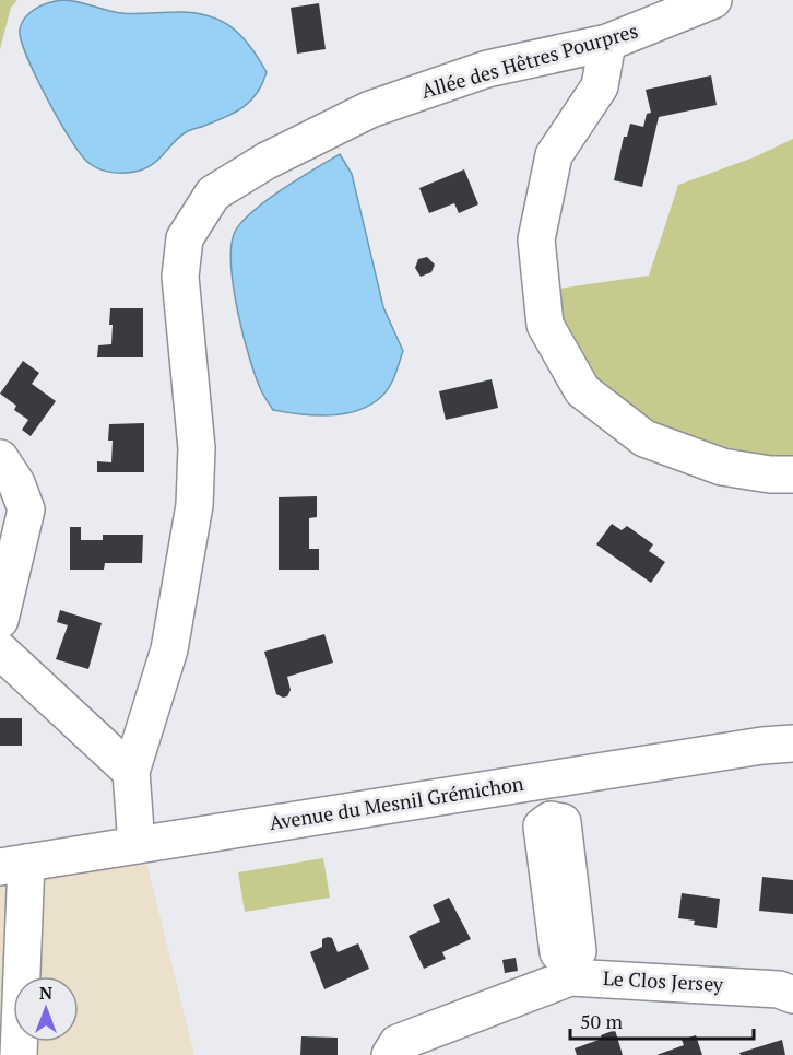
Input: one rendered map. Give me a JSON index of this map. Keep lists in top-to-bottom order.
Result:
{
  "streets": {
    "street": ["Allée des Hêtres Pourpres", "Avenue du Mesnil Grémichon", "Le Clos Jersey"]
  },
  "crossings": [
    ["Allée des Hêtres Pourpres", "Avenue du Mesnil Grémichon"]
  ],
  "scale_bar": "50 m",
  "north": "top"
}
